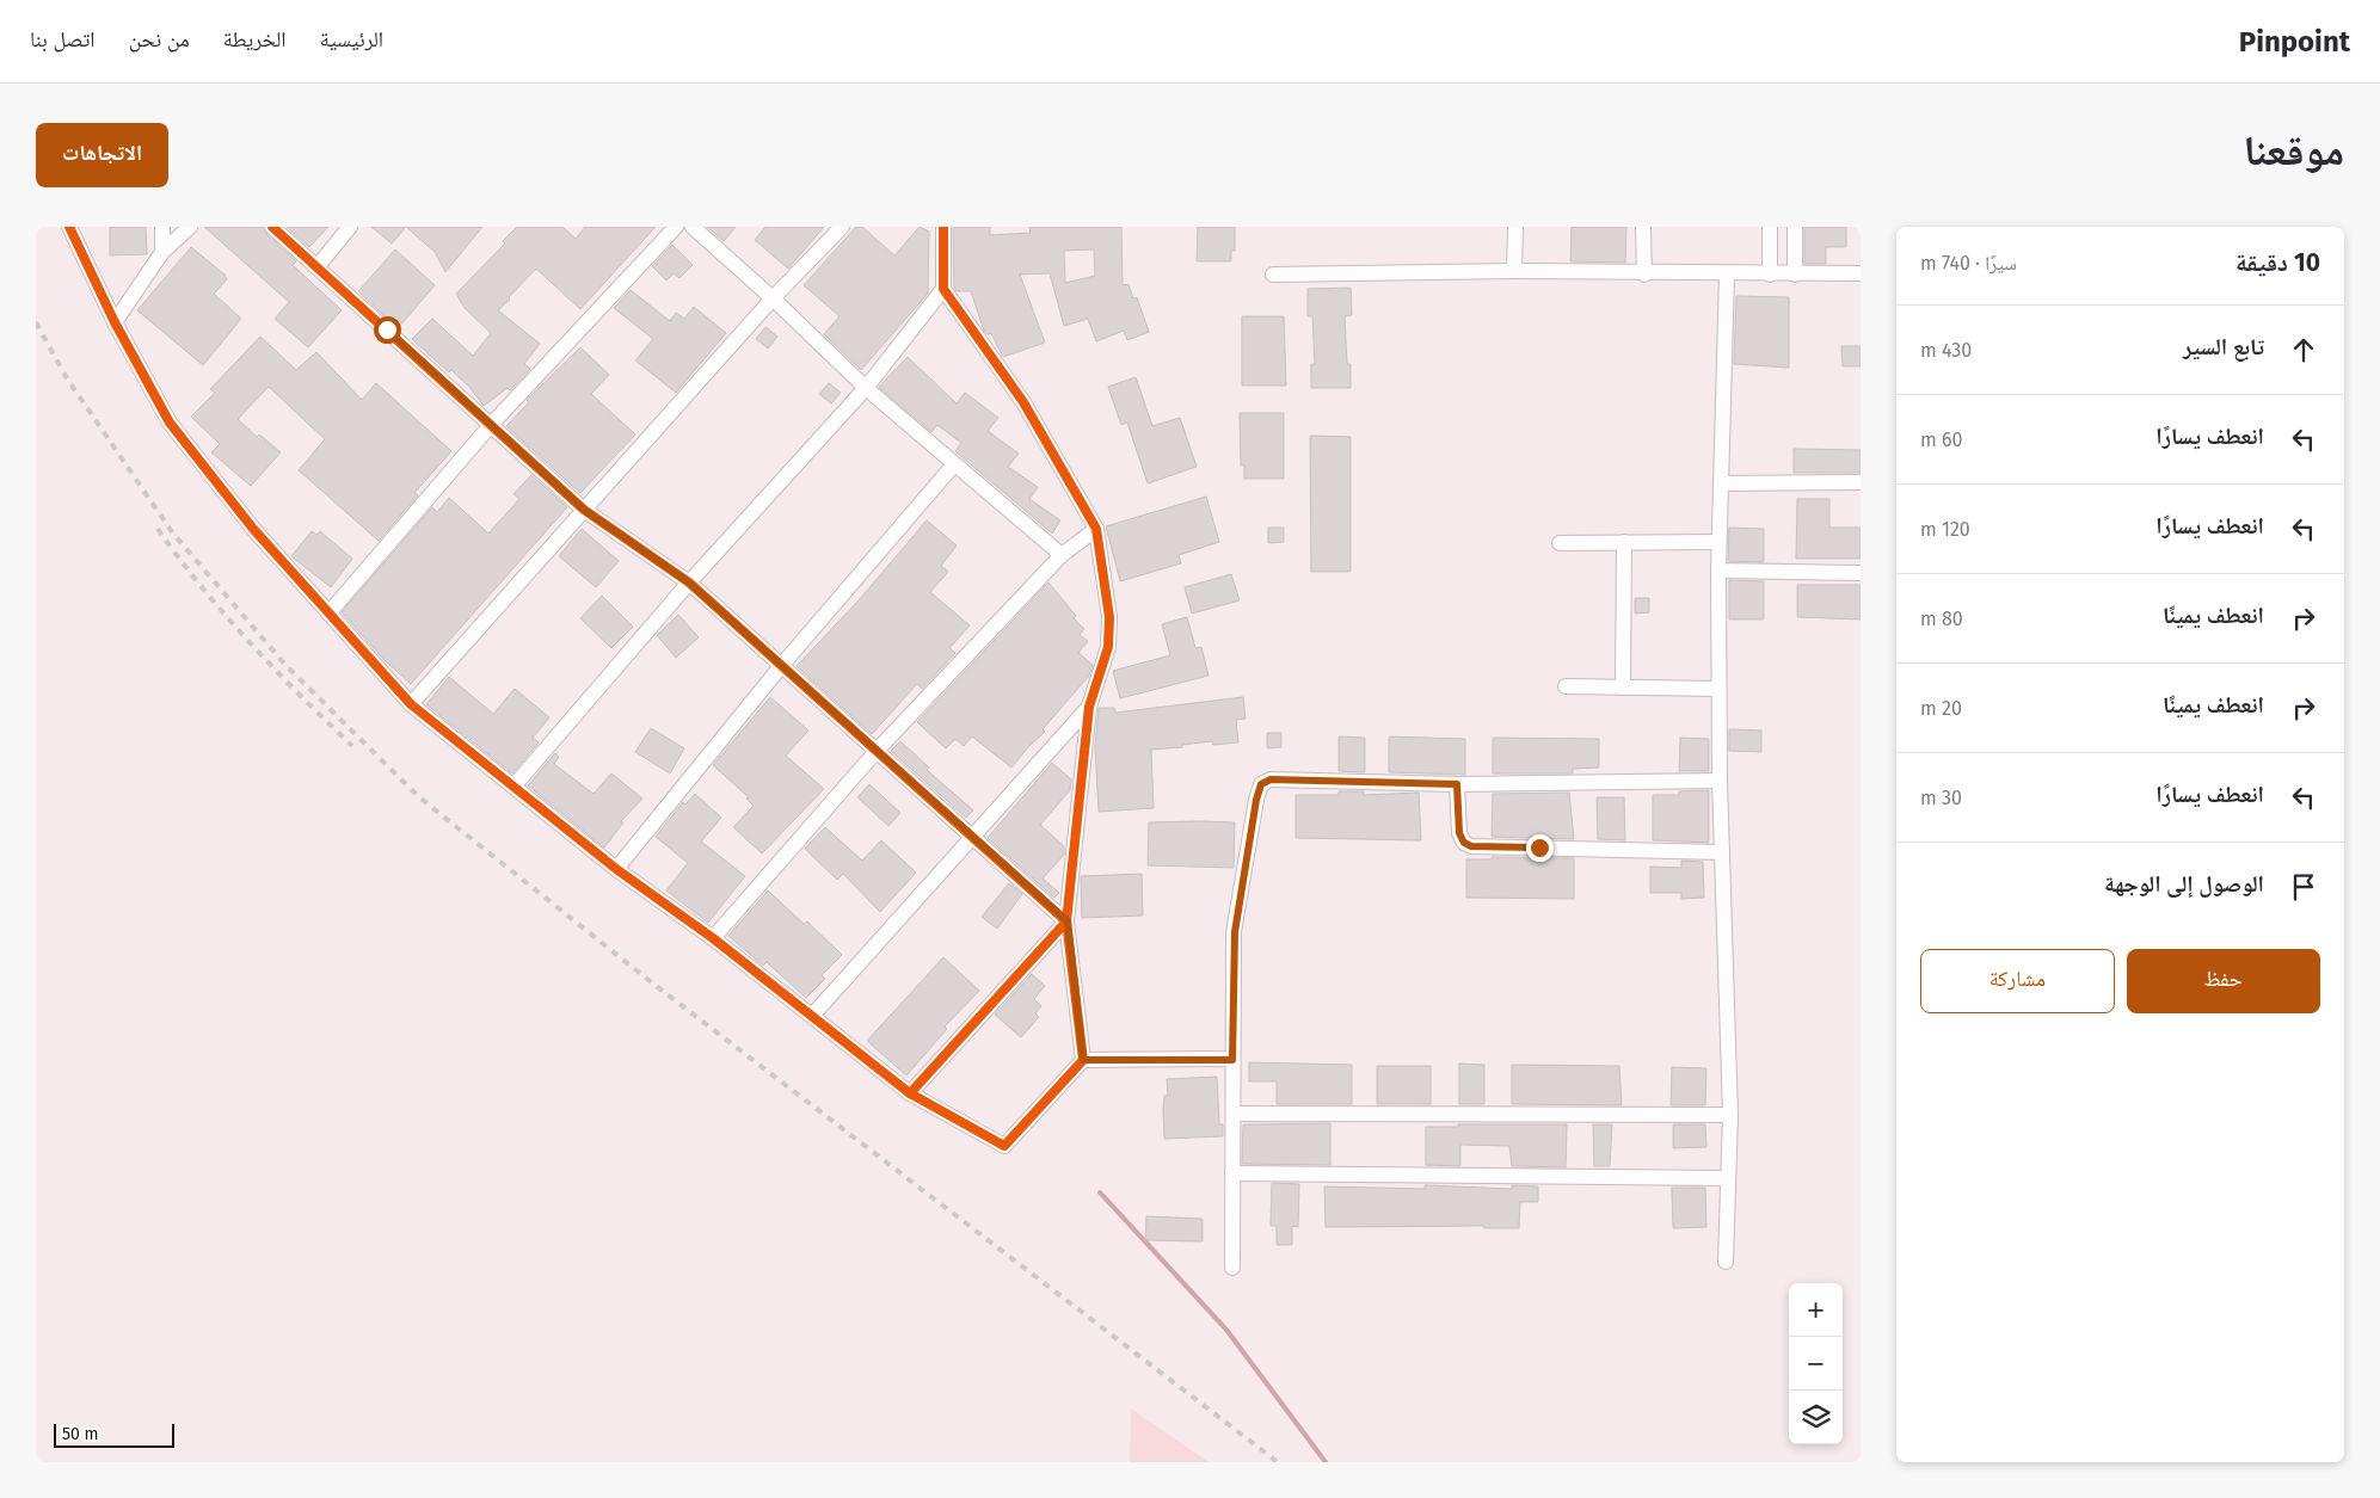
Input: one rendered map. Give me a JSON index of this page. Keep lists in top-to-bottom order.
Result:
{
  "scale_bar": "50 m",
  "page": {
    "header": "Pinpoint",
    "nav": [
      "الرئيسية",
      "الخريطة",
      "من نحن",
      "اتصل بنا"
    ],
    "title": "موقعنا",
    "buttons": [
      "الاتجاهات",
      ["حفظ", "مشاركة"]
    ],
    "heading": ["10 دقيقة", "سيرًا · 740 m"],
    "list": [
      ["تابع السير", "430 m"],
      ["انعطف يسارًا", "60 m"],
      ["انعطف يسارًا", "120 m"],
      ["انعطف يمينًا", "80 m"],
      ["انعطف يمينًا", "20 m"],
      ["انعطف يسارًا", "30 m"],
      "الوصول إلى الوجهة"
    ],
    "map_buttons": ["+", "−"],
    "scale": "50 m"
  }
}
